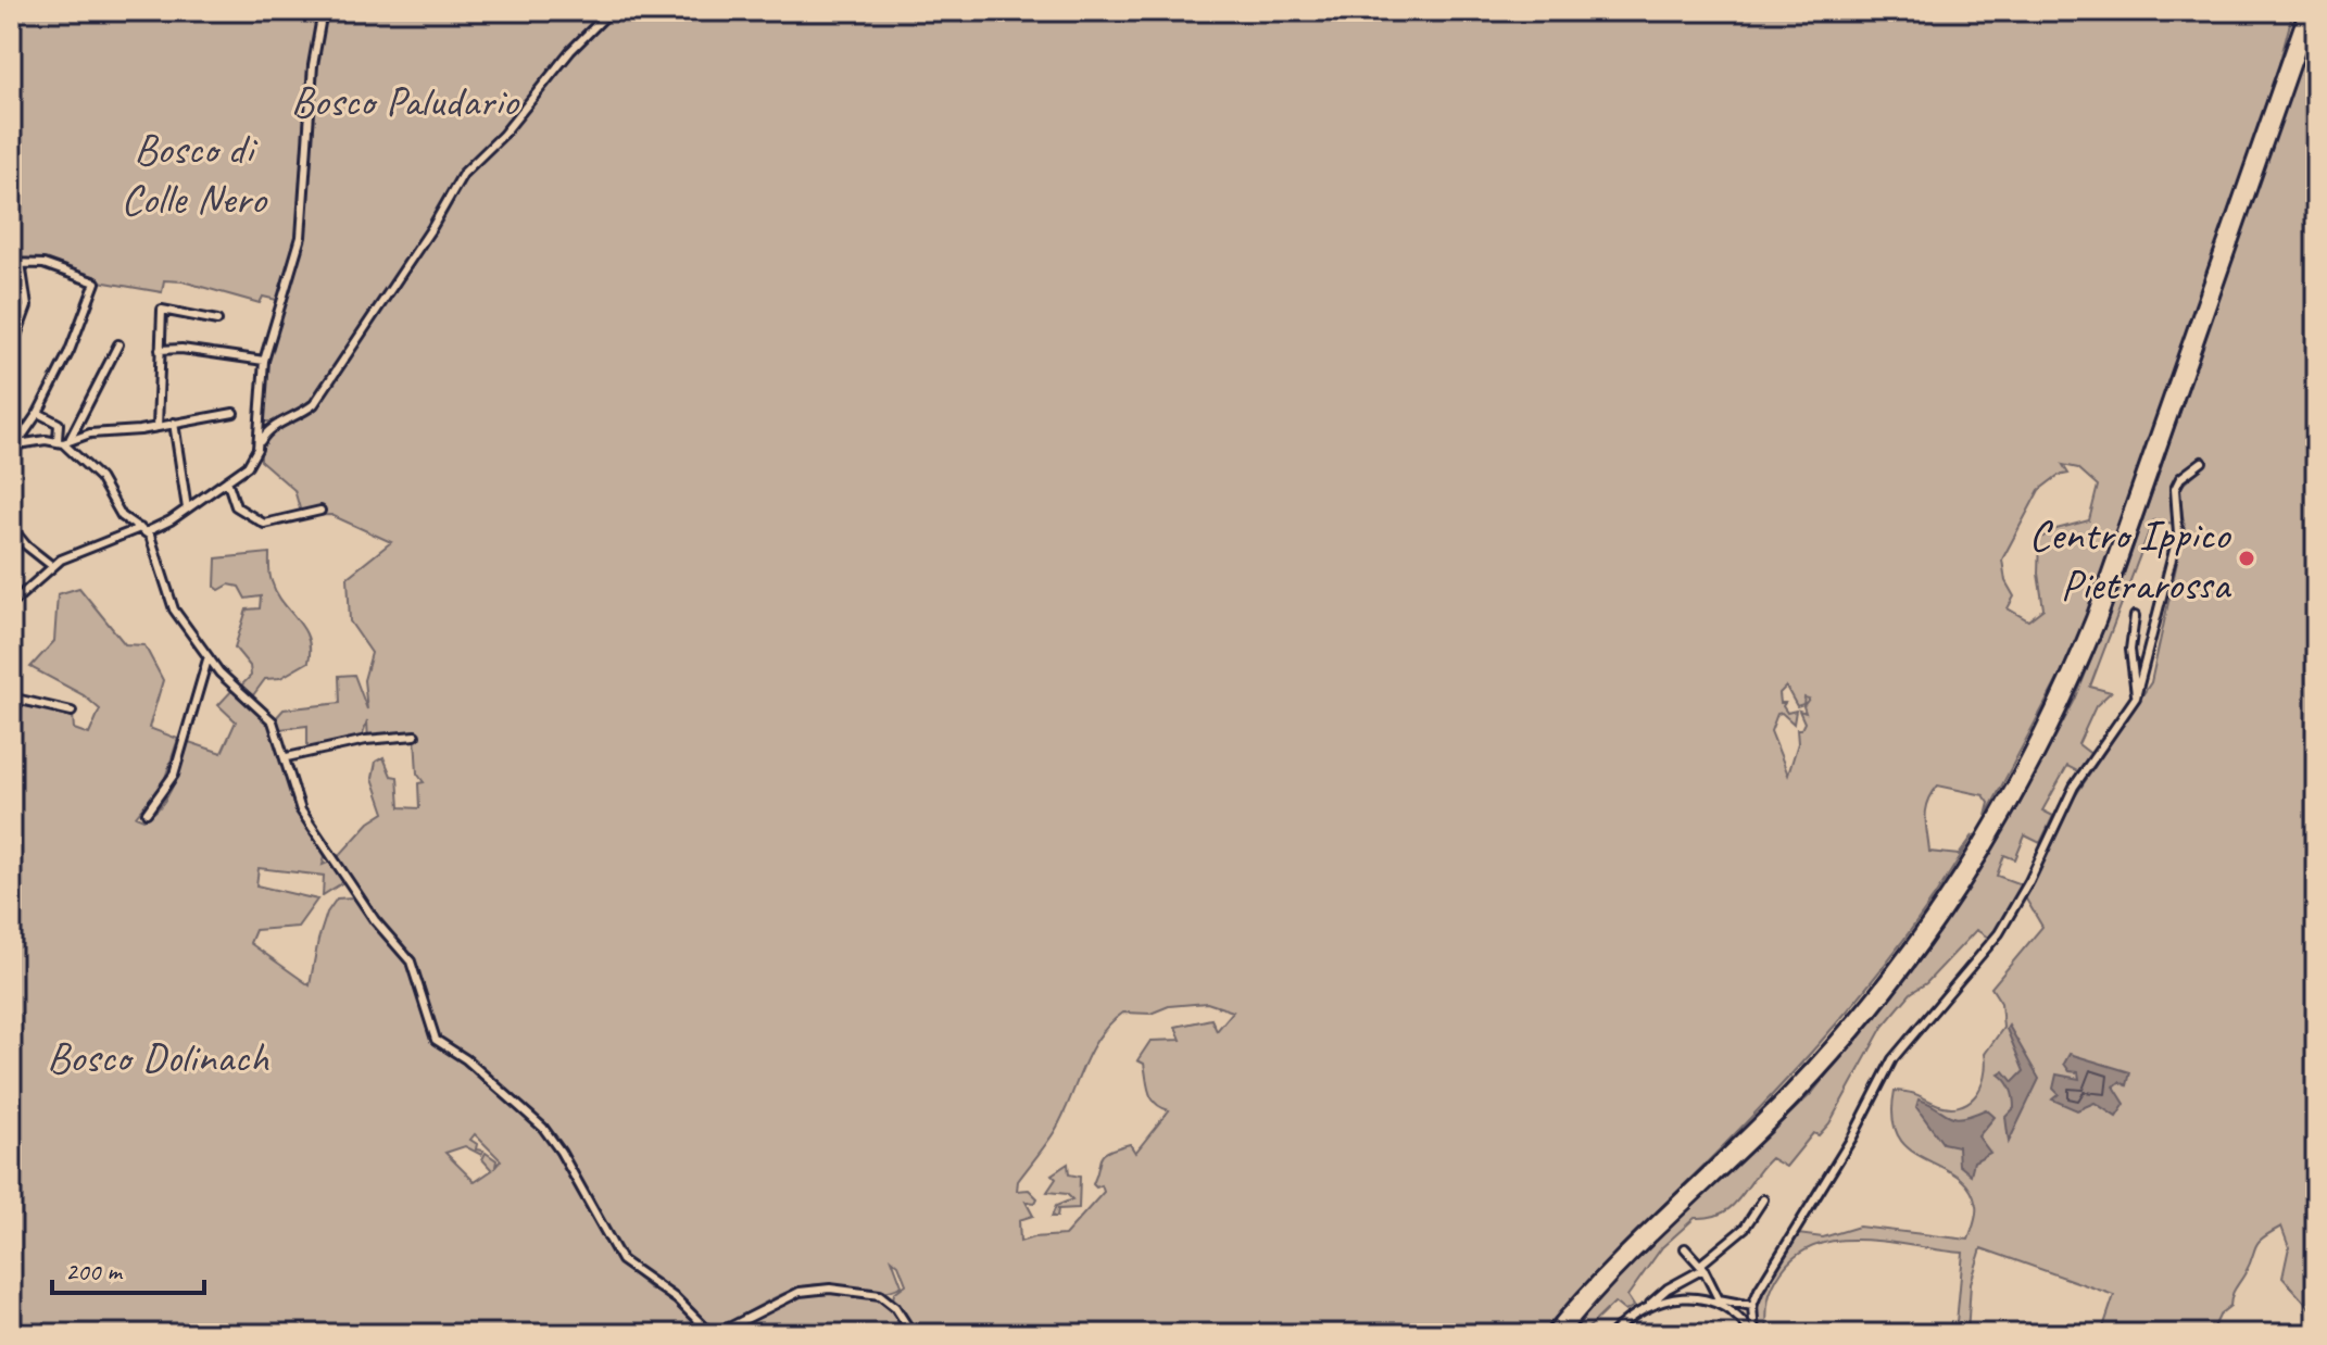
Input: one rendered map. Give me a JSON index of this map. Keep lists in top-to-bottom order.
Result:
{
  "parks": ["Bosco Paludario", "Bosco di Colle Nero", "Bosco Dolinach"],
  "places": ["Centro Ippico Pietrarossa"],
  "scale_bar": "200 m"
}
